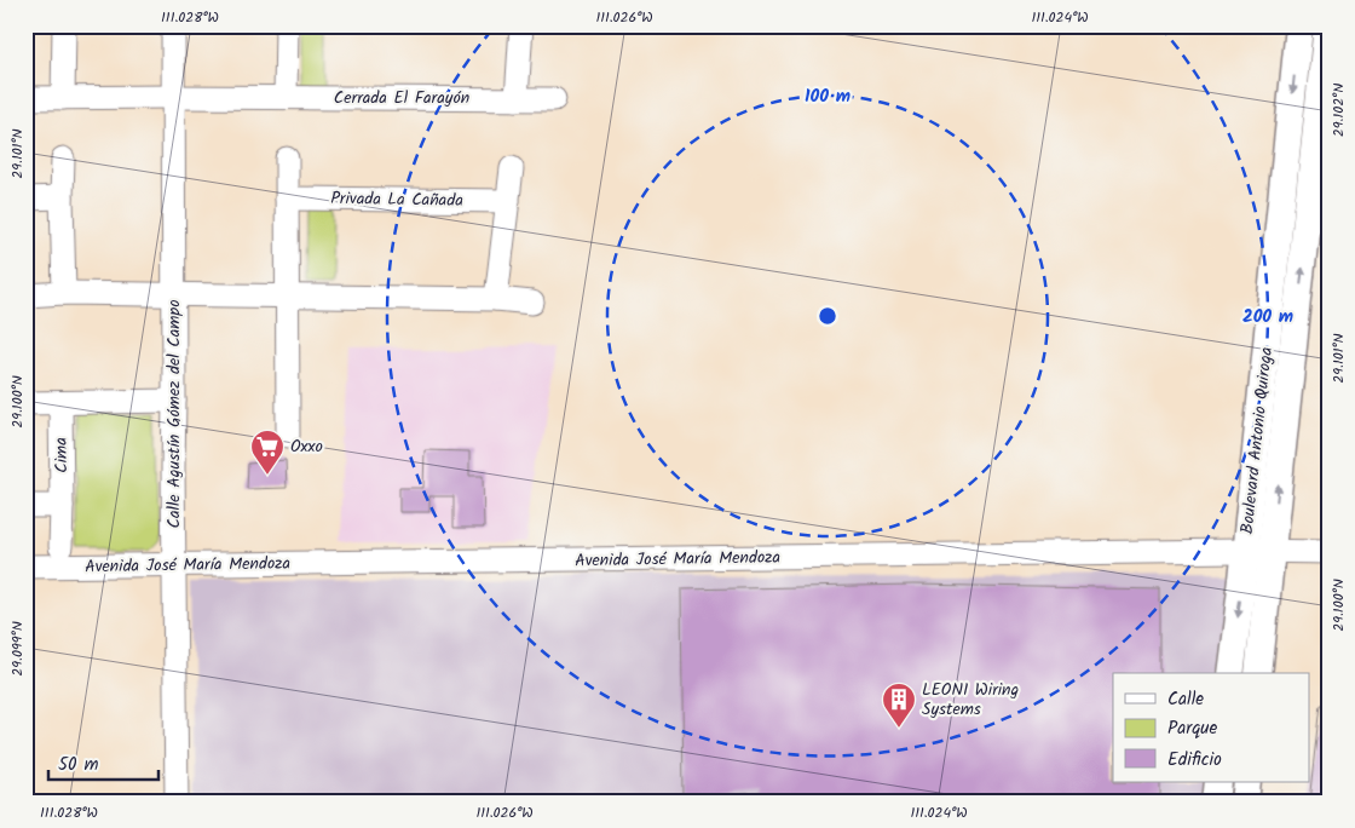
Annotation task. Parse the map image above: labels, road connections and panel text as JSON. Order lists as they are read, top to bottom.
{
  "streets": {
    "main road": ["Boulevard Antonio Quiroga"],
    "street": [
      "Cerrada El Farayón",
      "Privada La Cañada",
      "Calle Agustín Gómez del Campo",
      "Cima",
      "Avenida José María Mendoza"
    ]
  },
  "crossings": [
    ["Cerrada El Farayón", "Calle Agustín Gómez del Campo"],
    ["Calle Agustín Gómez del Campo", "Avenida José María Mendoza"],
    ["Boulevard Antonio Quiroga", "Avenida José María Mendoza"]
  ],
  "places": {
    "supermarket": ["Oxxo"],
    "building": ["LEONI Wiring Systems"]
  },
  "legend": ["Calle", "Parque", "Edificio"],
  "scale_bar": "50 m",
  "coordinates": [
    "111.028°W",
    "111.026°W",
    "111.024°W",
    "29.102°N",
    "29.101°N",
    "29.100°N",
    "29.099°N"
  ],
  "rings": ["100 m", "200 m"]
}
